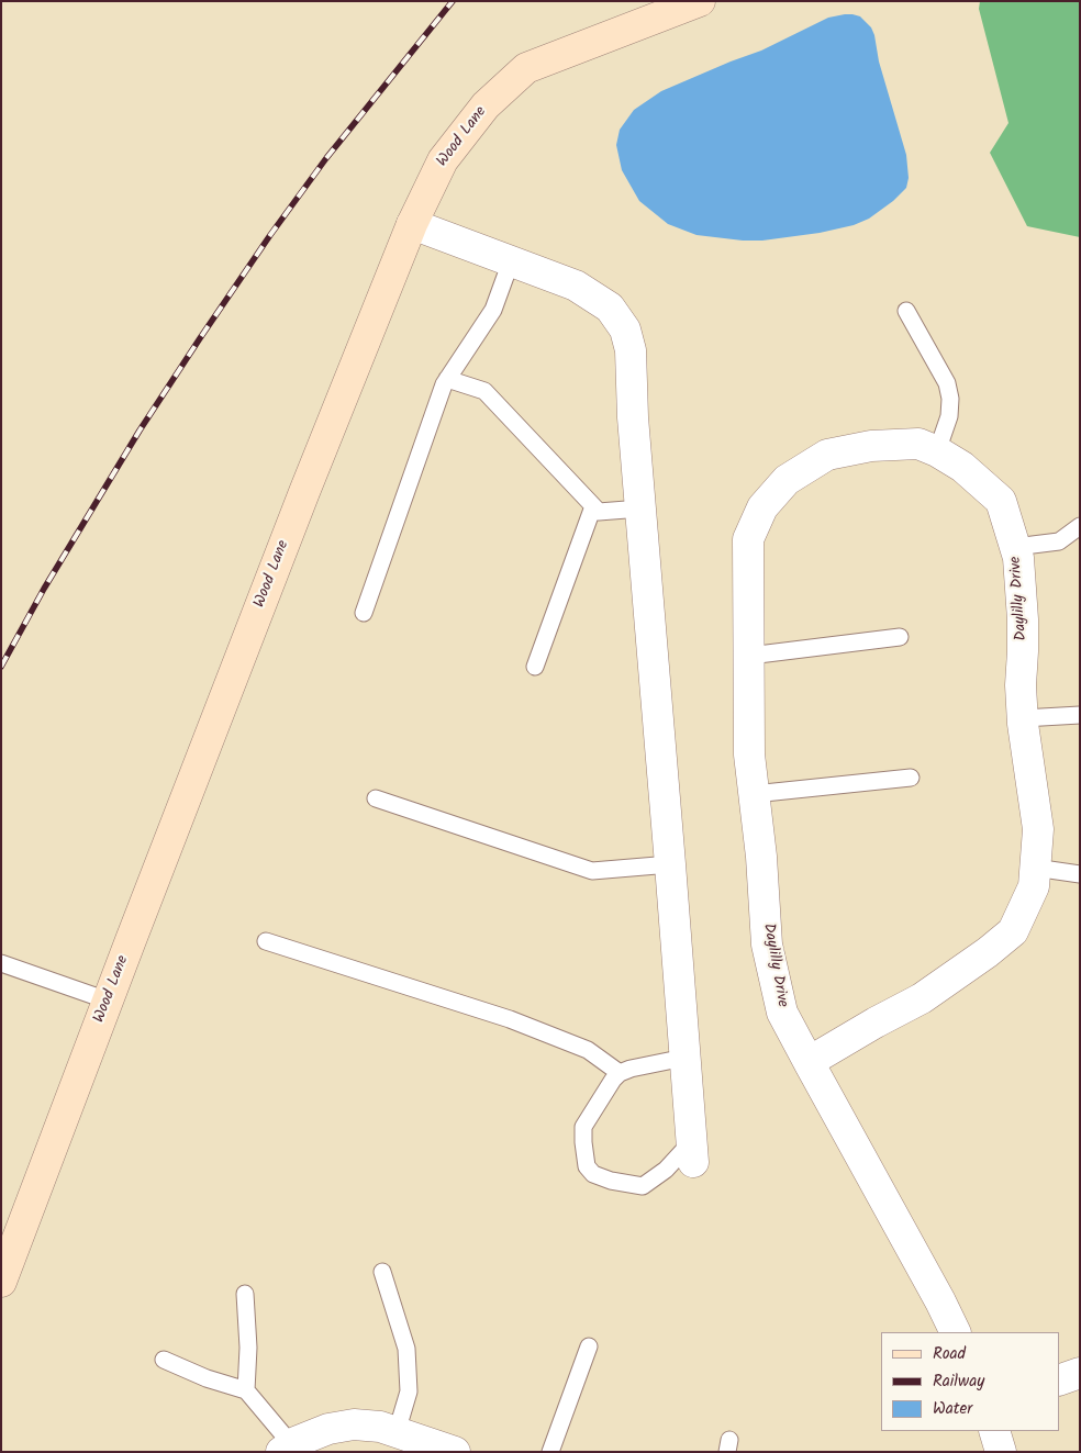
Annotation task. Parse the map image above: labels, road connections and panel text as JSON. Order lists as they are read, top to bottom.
{
  "streets": {
    "street": ["Wood Lane", "Daylilly Drive"]
  },
  "legend": ["Road", "Railway", "Water"]
}
